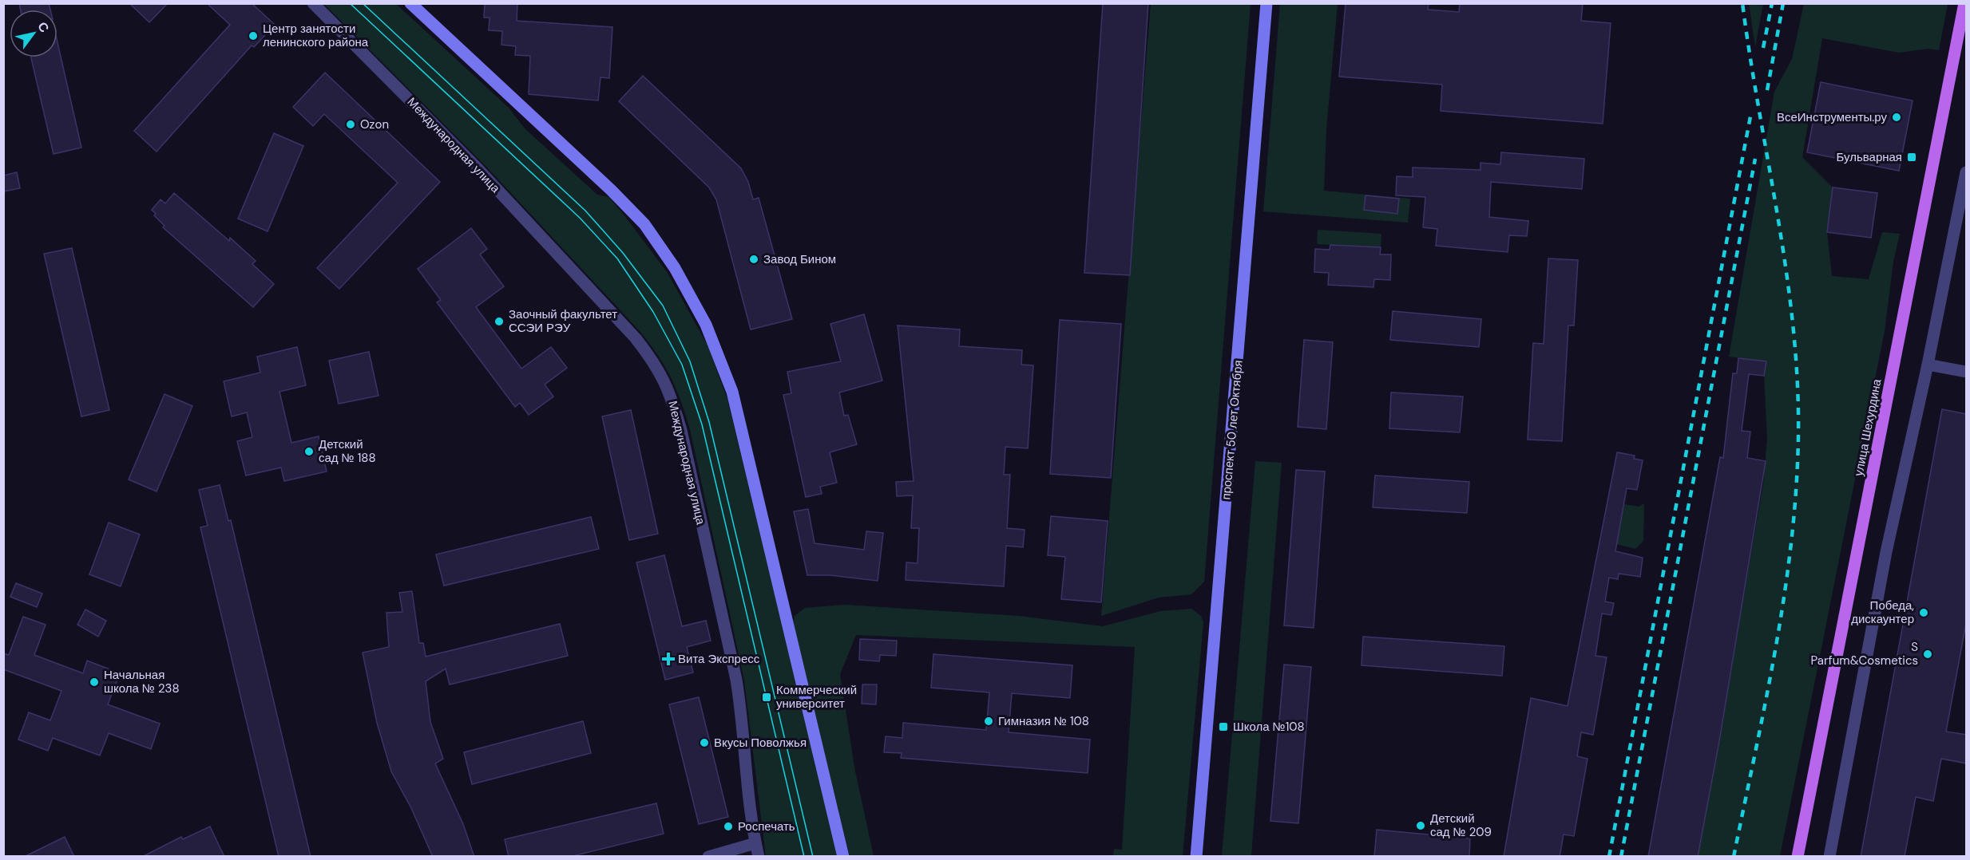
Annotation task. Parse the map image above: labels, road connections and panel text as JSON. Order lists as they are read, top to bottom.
{
  "streets": {
    "main road": ["улица Шехурдина"],
    "street": ["Международная улица", "проспект 50 лет Октября"]
  },
  "places": {
    "other": [
      "Центр занятости ленинского района",
      "ВсеИнструменты.ру",
      "Ozon",
      "Завод Бином",
      "Заочный факультет ССЭИ РЭУ",
      "Детский сад № 188",
      "Победа, дискаунтер",
      "S Parfum&Cosmetics",
      "Начальная школа № 238",
      "Гимназия № 108",
      "Вкусы Поволжья",
      "Детский сад № 209",
      "Роспечать"
    ],
    "transit": ["Бульварная", "Коммерческий университет", "Школа №108"],
    "health": ["Вита Экспресс"]
  },
  "north": "top right"
}
